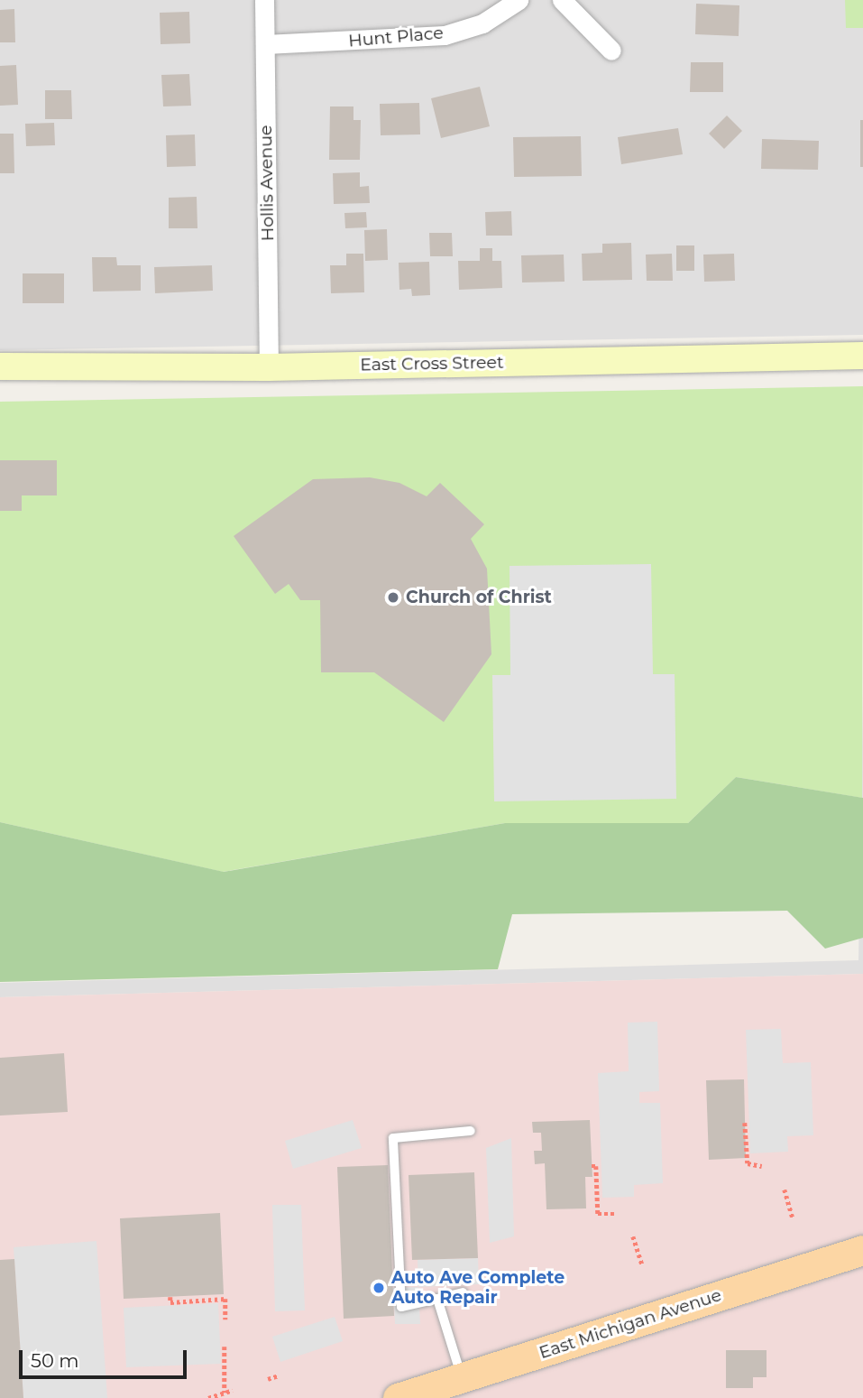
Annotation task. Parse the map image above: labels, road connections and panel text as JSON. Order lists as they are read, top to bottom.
{
  "streets": {
    "main road": ["East Michigan Avenue"],
    "street": ["Hunt Place", "Hollis Avenue", "East Cross Street"]
  },
  "crossings": [
    ["Hunt Place", "Hollis Avenue"],
    ["Hollis Avenue", "East Cross Street"]
  ],
  "places": ["Church of Christ", "Auto Ave Complete Auto Repair"],
  "scale_bar": "50 m"
}
